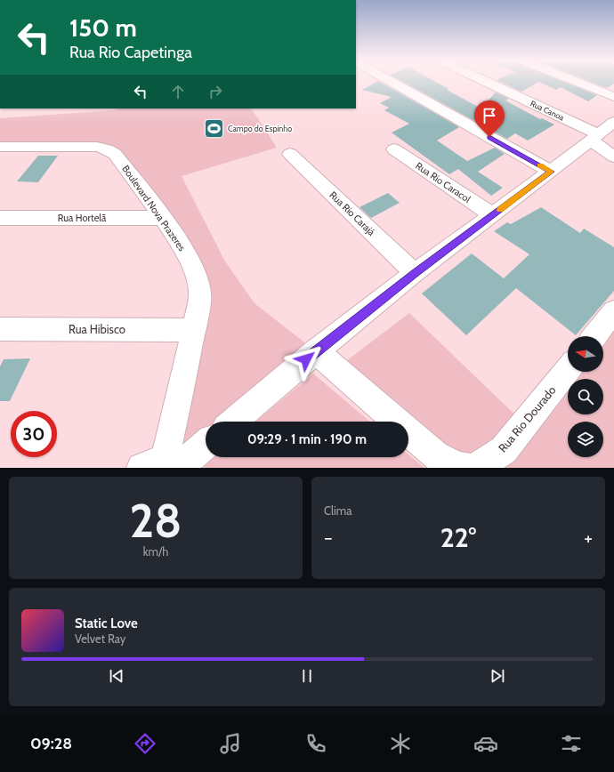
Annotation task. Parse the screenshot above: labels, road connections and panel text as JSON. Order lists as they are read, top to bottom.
{
  "streets": {
    "street": [
      "Rua Canoa",
      "Rua Rio Caracol",
      "Boulevard Nova Prazeres",
      "Rua Rio Carajá",
      "Rua Hortelã",
      "Rua Hibisco",
      "Rua Rio Dourado"
    ]
  },
  "crossings": [
    ["Boulevard Nova Prazeres", "Rua Hortelã"],
    ["Boulevard Nova Prazeres", "Rua Hibisco"]
  ],
  "places": {
    "sports": ["Campo do Espinho"]
  },
  "north": "left",
  "page": {
    "turn": ["150 m", "Rua Rio Capetinga"],
    "limit": "30",
    "trip": "09:29 · 1 min · 190 m",
    "tile": [
      ["28", "km/h"],
      "Clima"
    ],
    "heat": ["−", "22°", "+"],
    "song": ["Static Love", "Velvet Ray"],
    "tabs": "09:28"
  }
}
